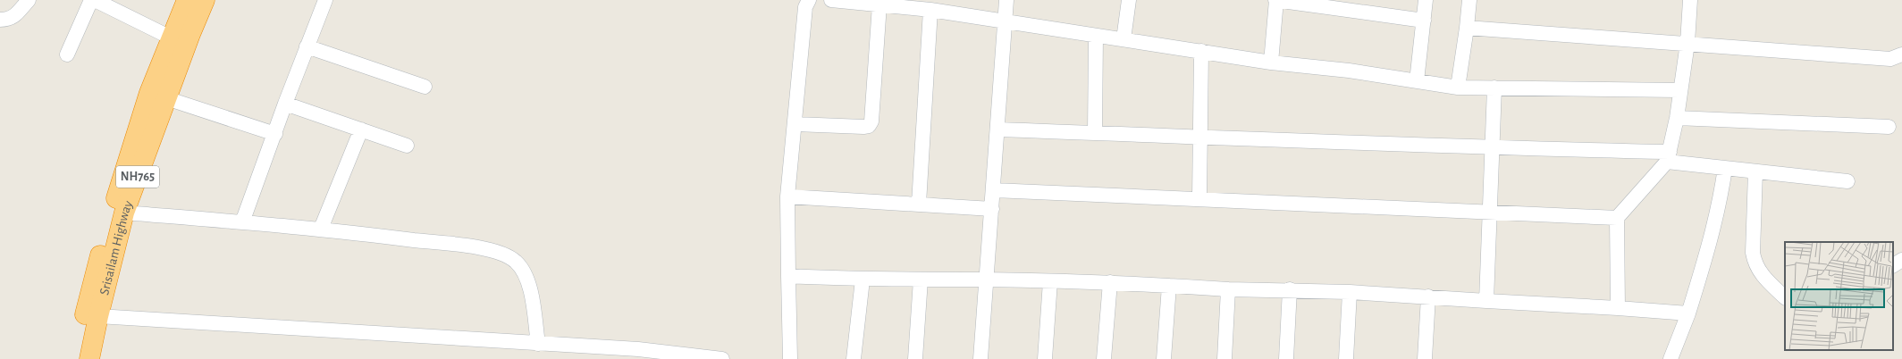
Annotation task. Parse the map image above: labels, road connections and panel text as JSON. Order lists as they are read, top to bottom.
{
  "streets": {
    "highway": ["NH765", "Srisailam Highway"]
  }
}
